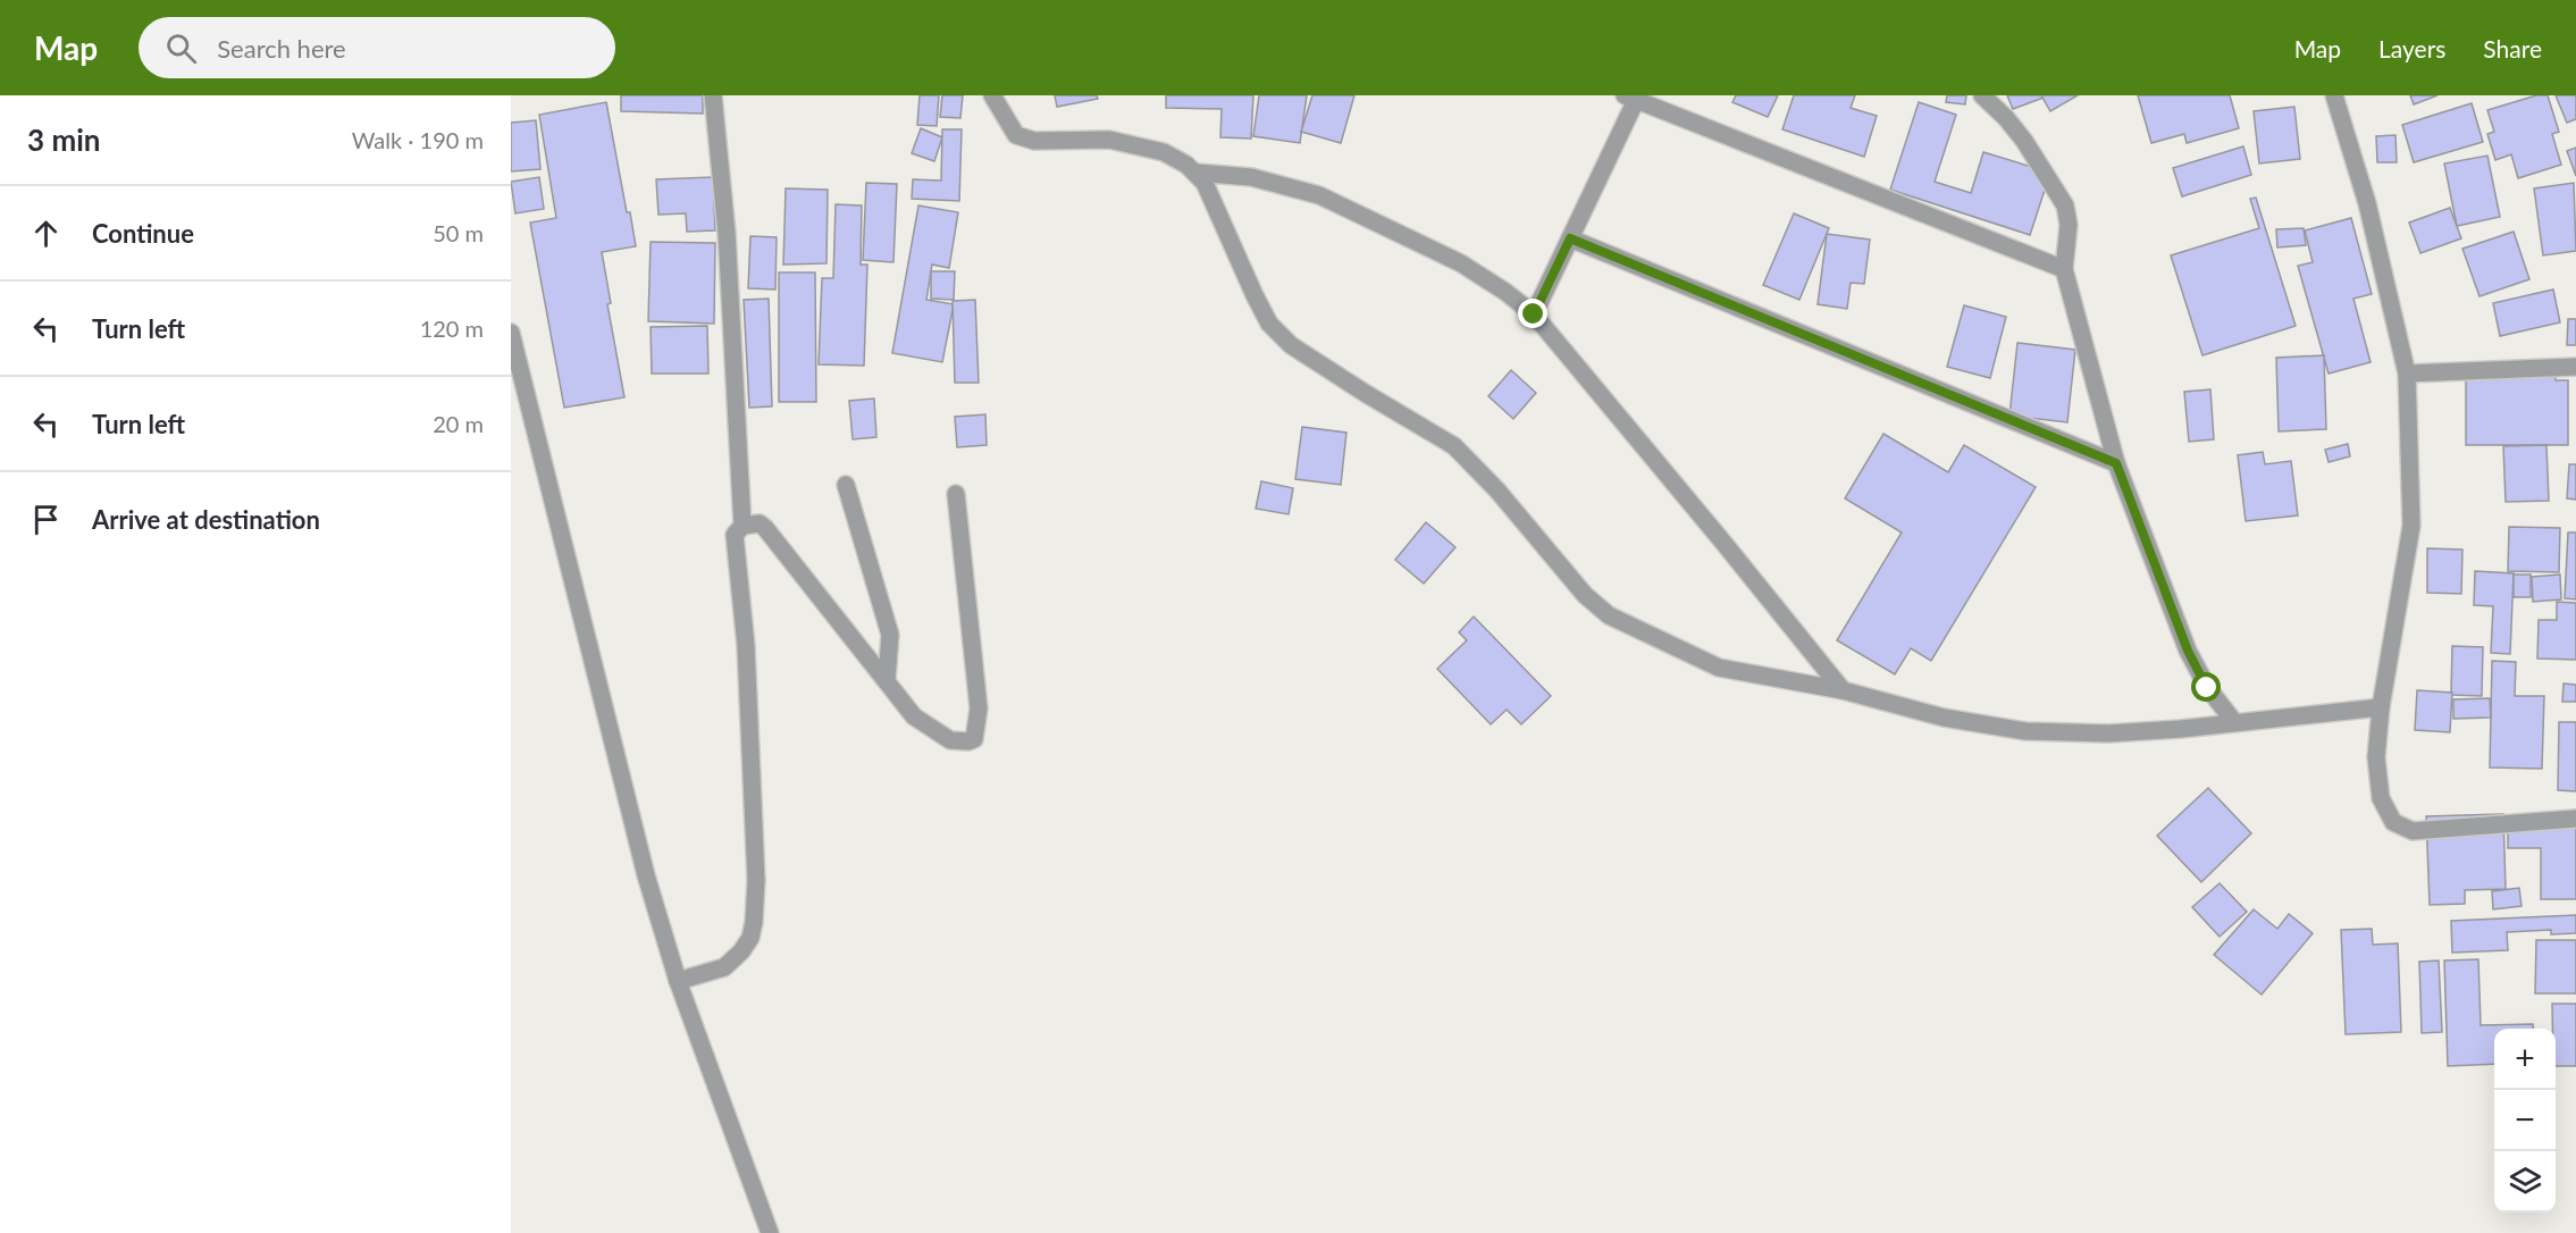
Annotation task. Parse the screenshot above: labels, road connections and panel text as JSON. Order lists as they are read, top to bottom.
{
  "page": {
    "header": "Map",
    "search": "Search here",
    "nav": ["Map", "Layers", "Share"],
    "heading": ["3 min", "Walk · 190 m"],
    "list": [
      ["Continue", "50 m"],
      ["Turn left", "120 m"],
      ["Turn left", "20 m"],
      "Arrive at destination"
    ],
    "map_buttons": ["+", "−"]
  }
}
